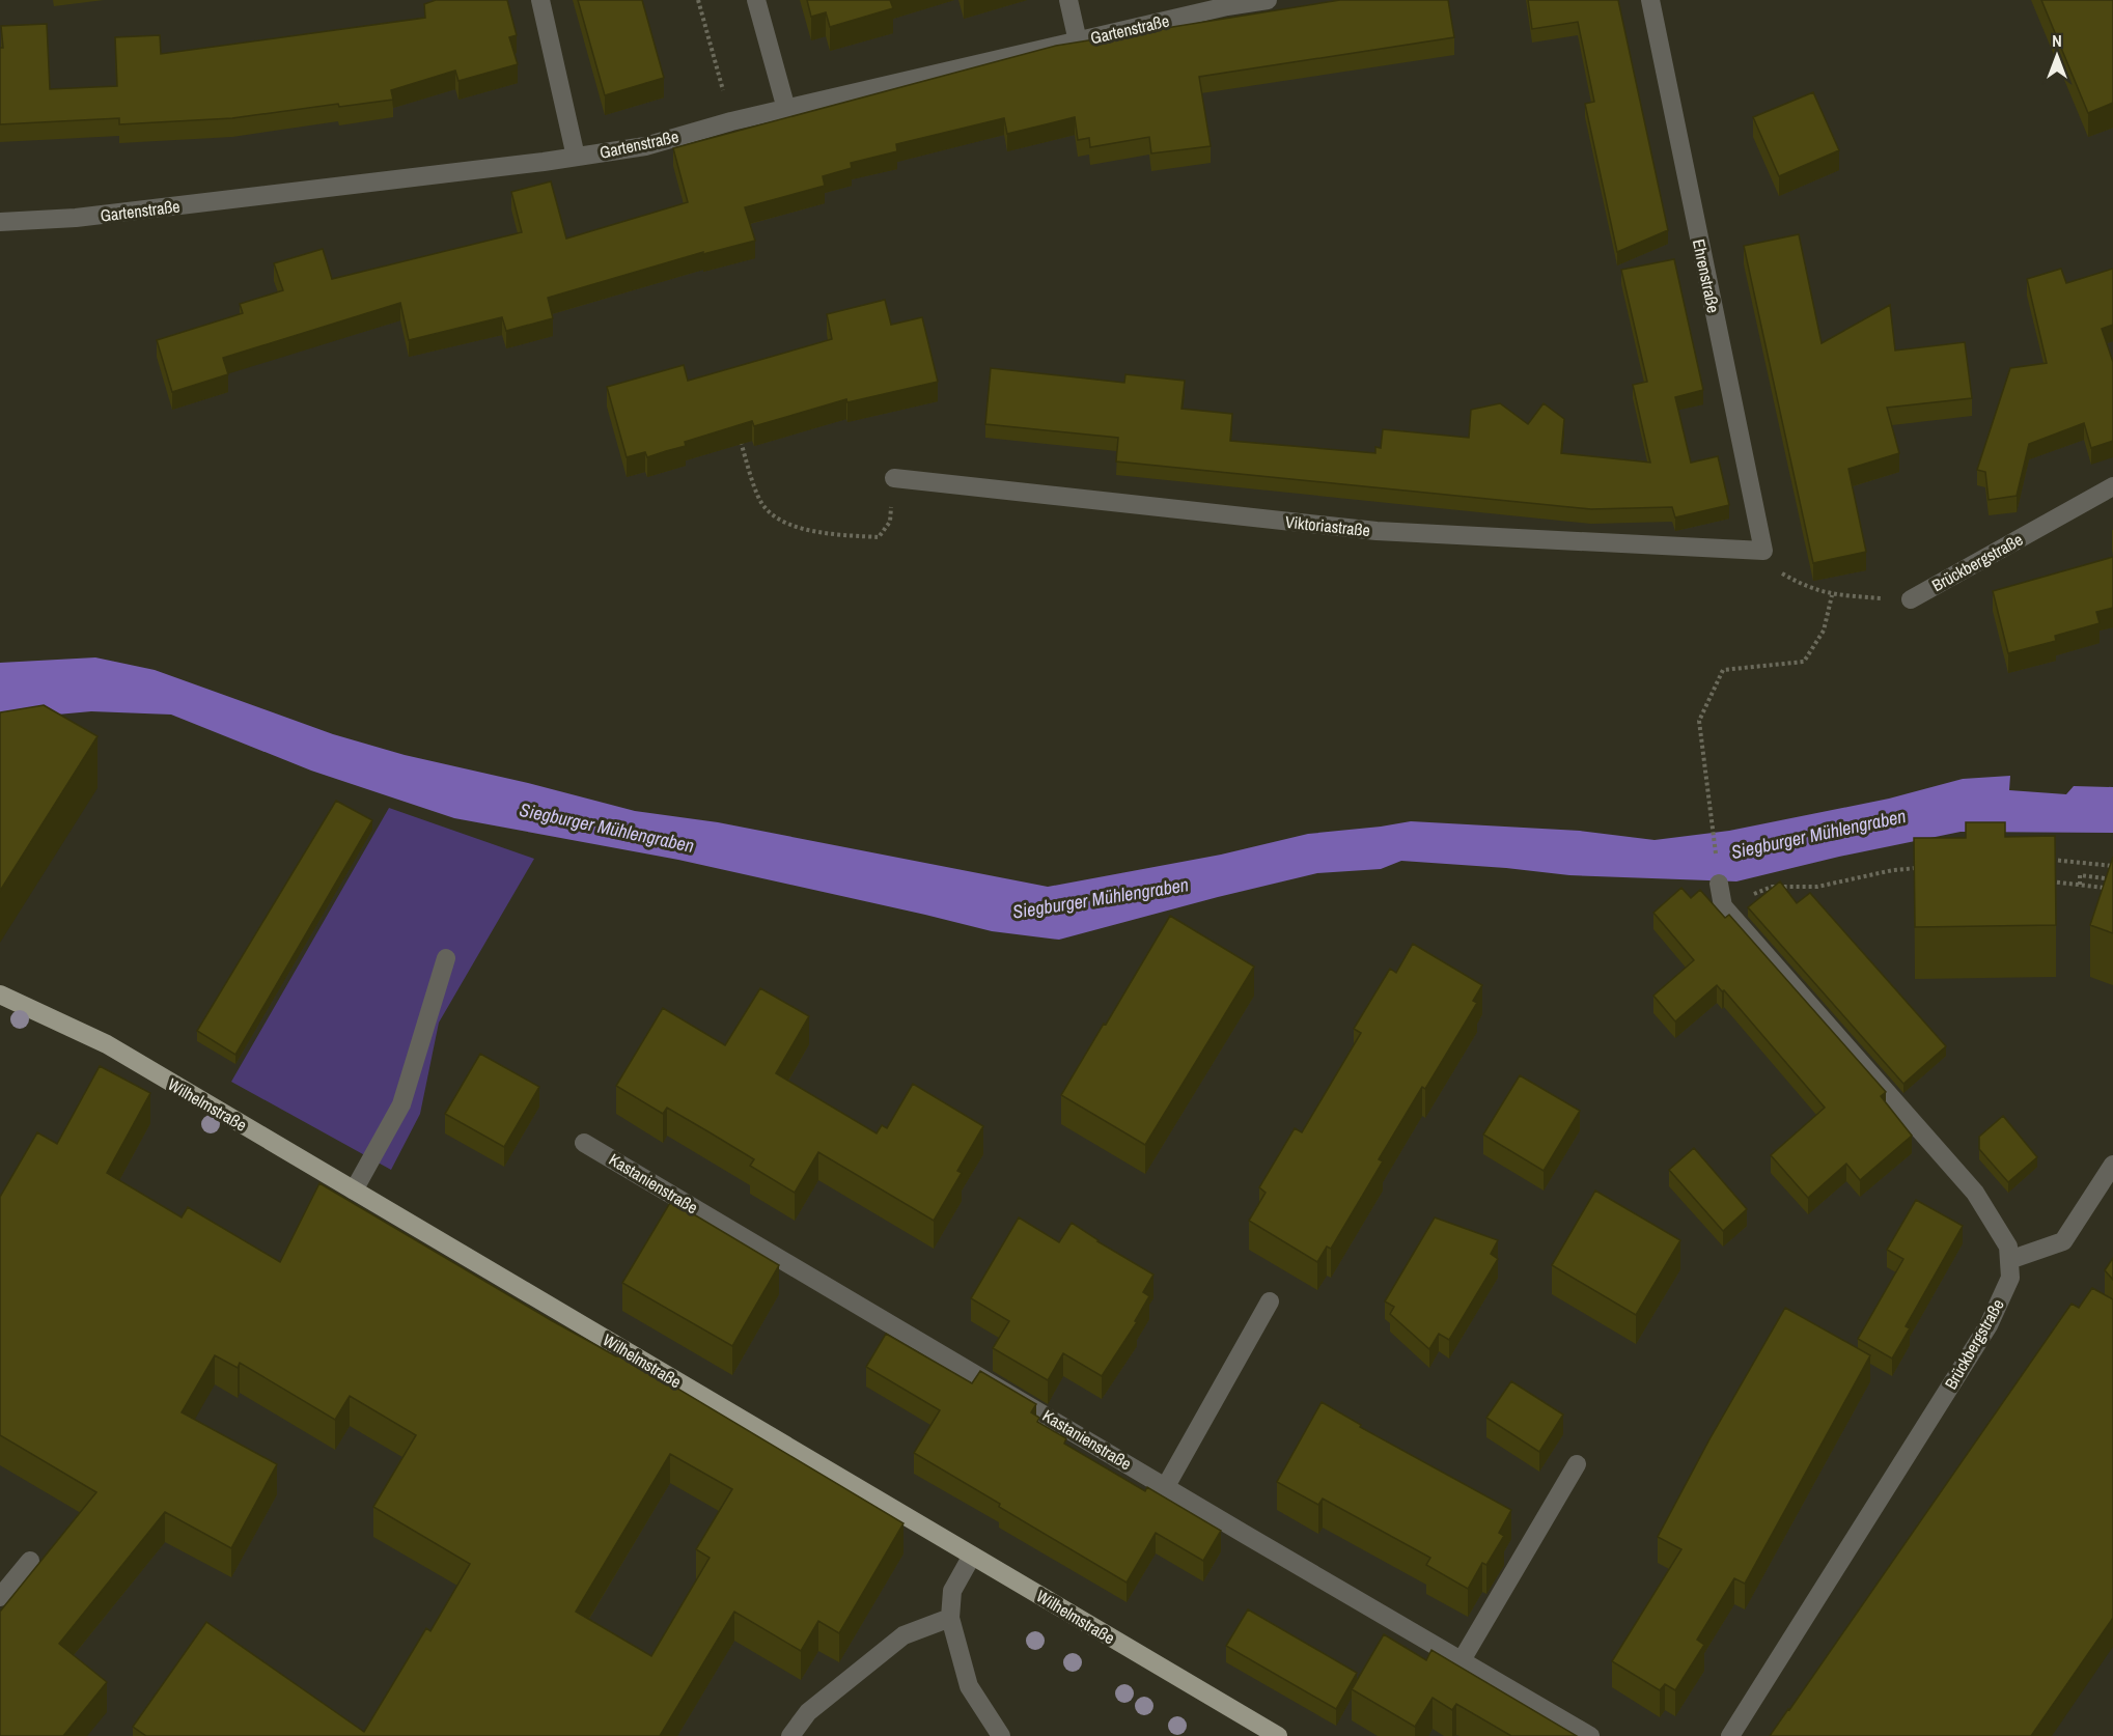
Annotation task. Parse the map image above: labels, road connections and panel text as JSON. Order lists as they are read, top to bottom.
{
  "streets": {
    "main road": ["Wilhelmstraße"],
    "street": [
      "Gartenstraße",
      "Ehrenstraße",
      "Viktoriastraße",
      "Brückbergstraße",
      "Kastanienstraße"
    ]
  },
  "crossings": [
    ["Ehrenstraße", "Viktoriastraße"]
  ],
  "water": ["Siegburger Mühlengraben"],
  "north": "top"
}
